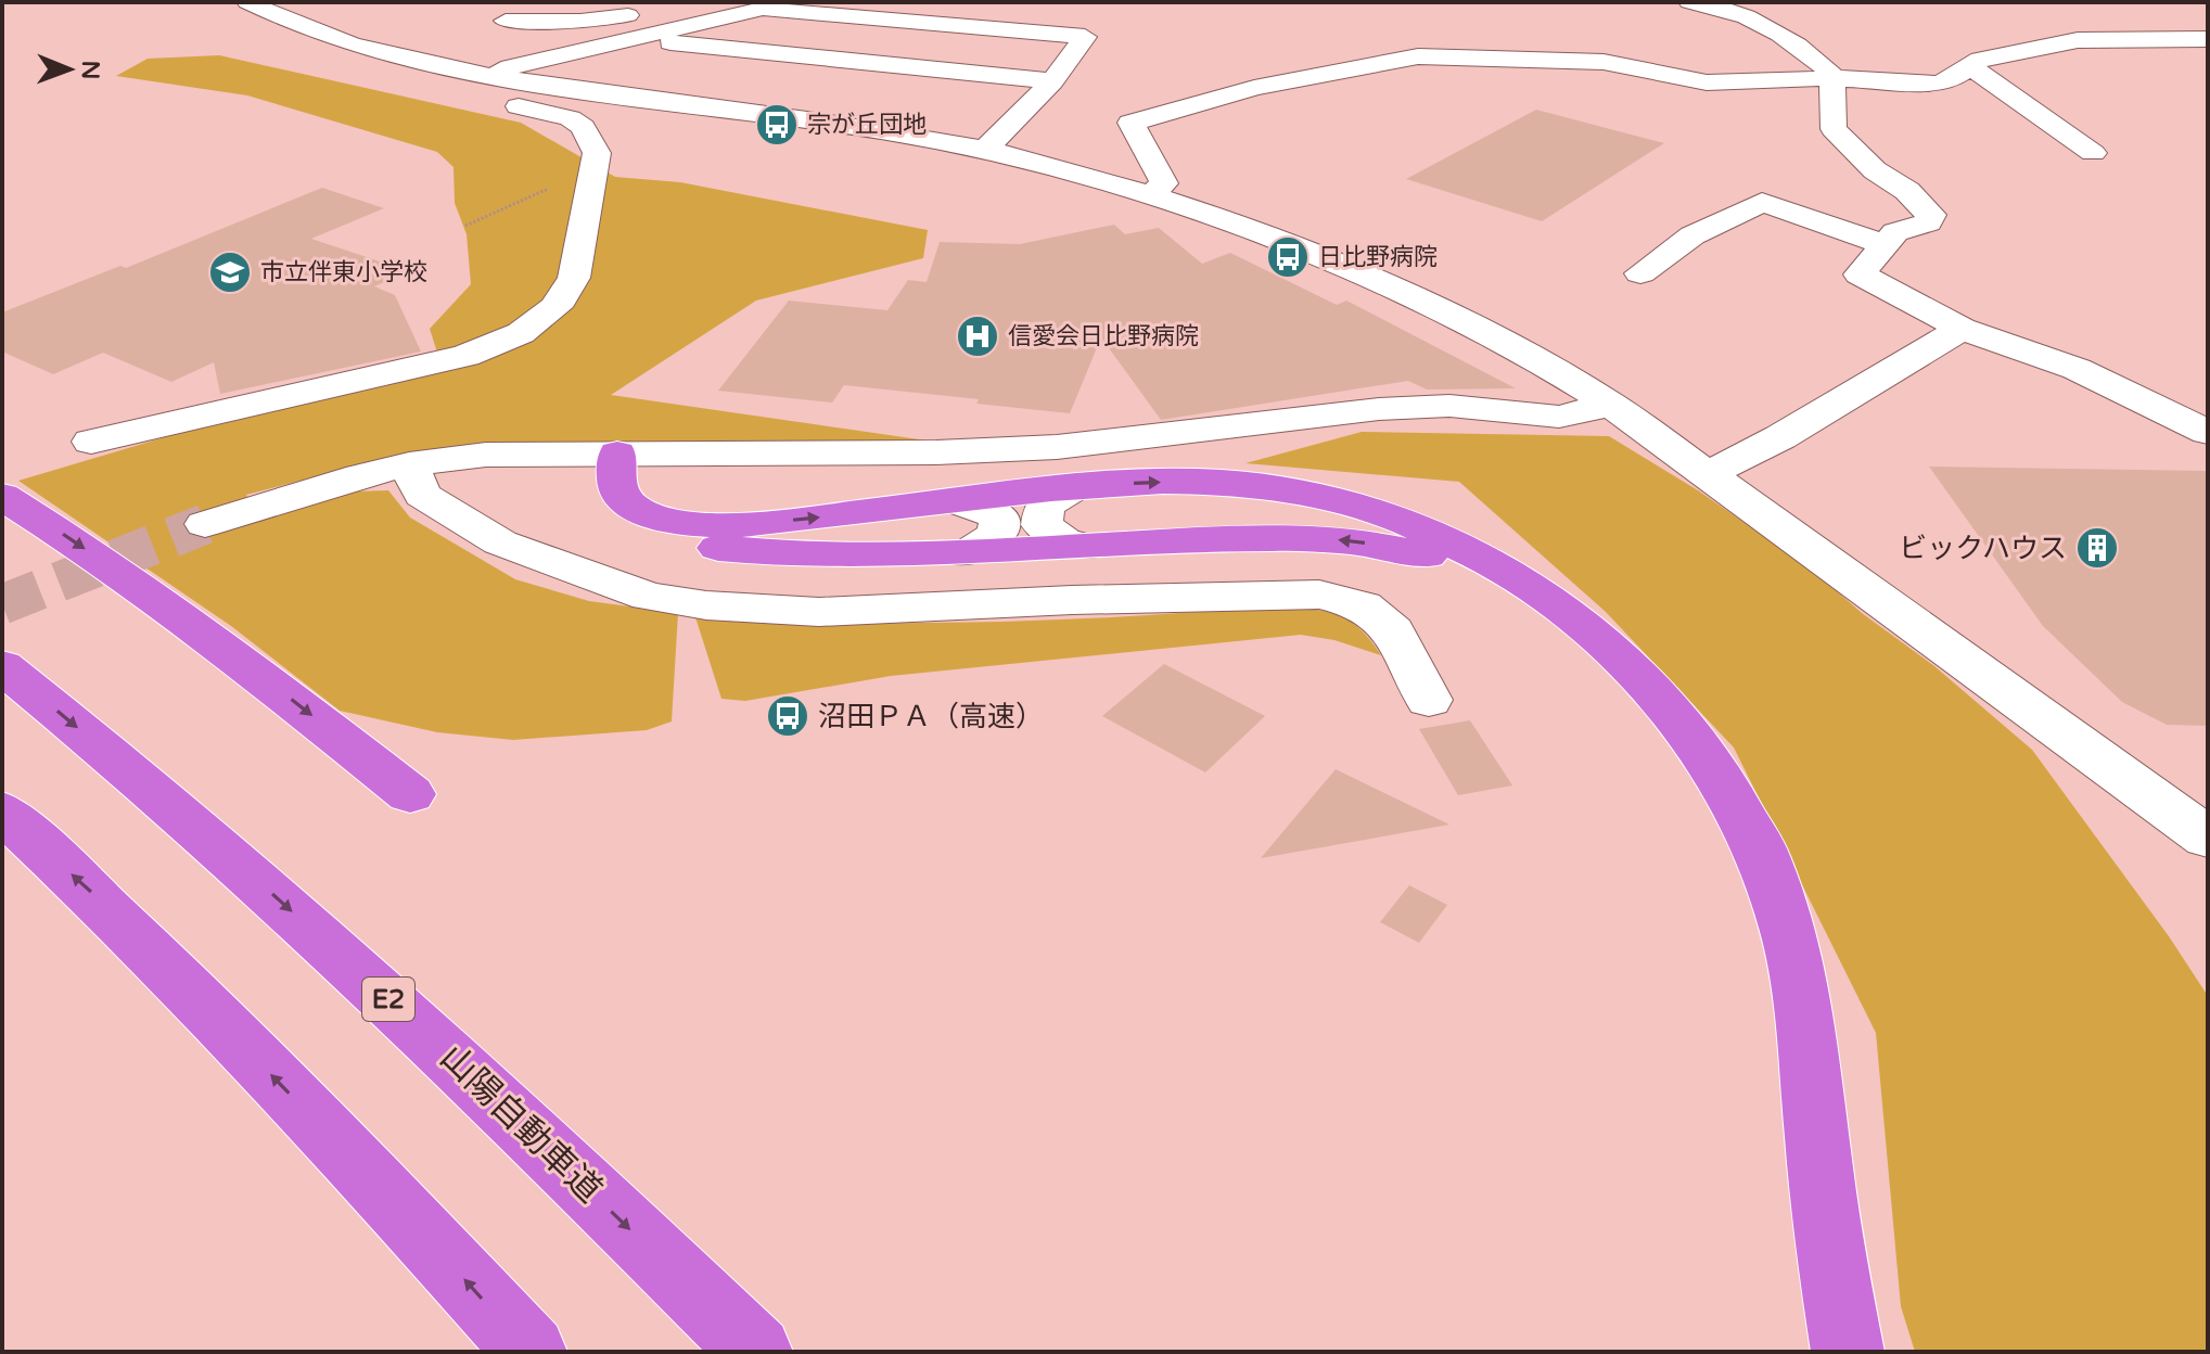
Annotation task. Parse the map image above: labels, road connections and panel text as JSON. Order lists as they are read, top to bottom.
{
  "streets": {
    "highway": ["E2", "山陽自動車道"]
  },
  "places": {
    "bus stop": ["宗が丘団地", "日比野病院", "沼田ＰＡ（高速）"],
    "school or university": ["市立伴東小学校"],
    "hospital": ["信愛会日比野病院"],
    "building": ["ビックハウス"]
  },
  "north": "right"
}
